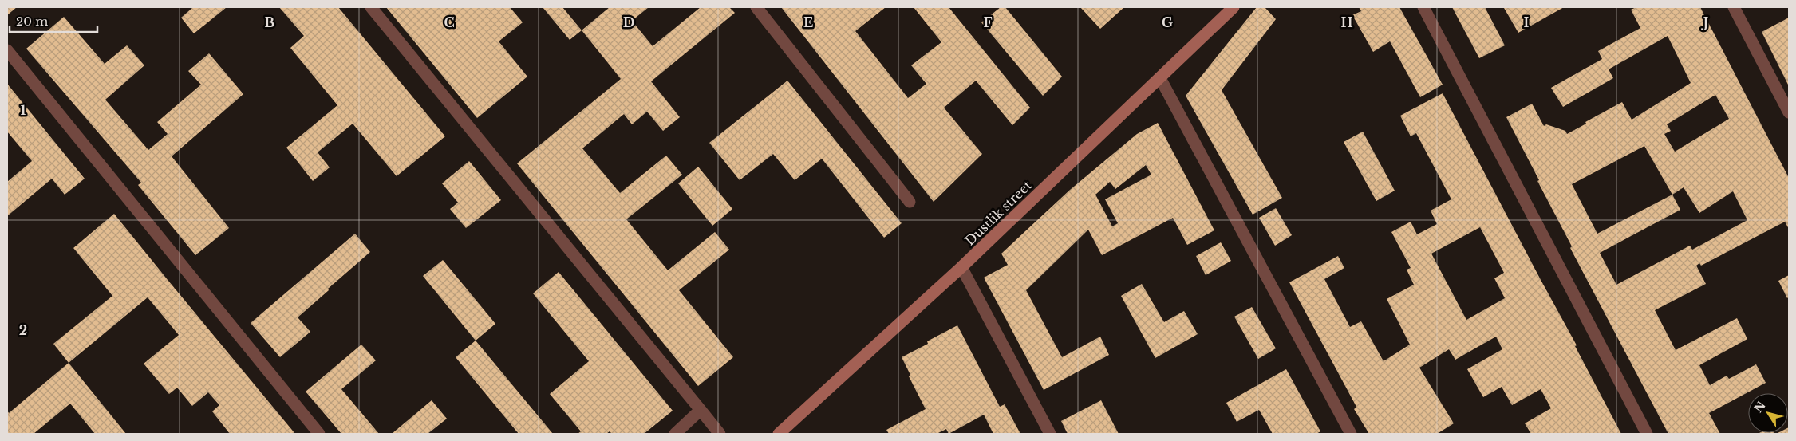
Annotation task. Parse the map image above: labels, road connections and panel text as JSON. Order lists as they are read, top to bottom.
{
  "streets": {
    "street": ["Dustlik street"]
  },
  "scale_bar": "20 m",
  "north": "top left",
  "grid": {
    "columns": [
      "B",
      "C",
      "D",
      "E",
      "F",
      "G",
      "H",
      "I",
      "J"
    ],
    "rows": ["1", "2"]
  }
}
